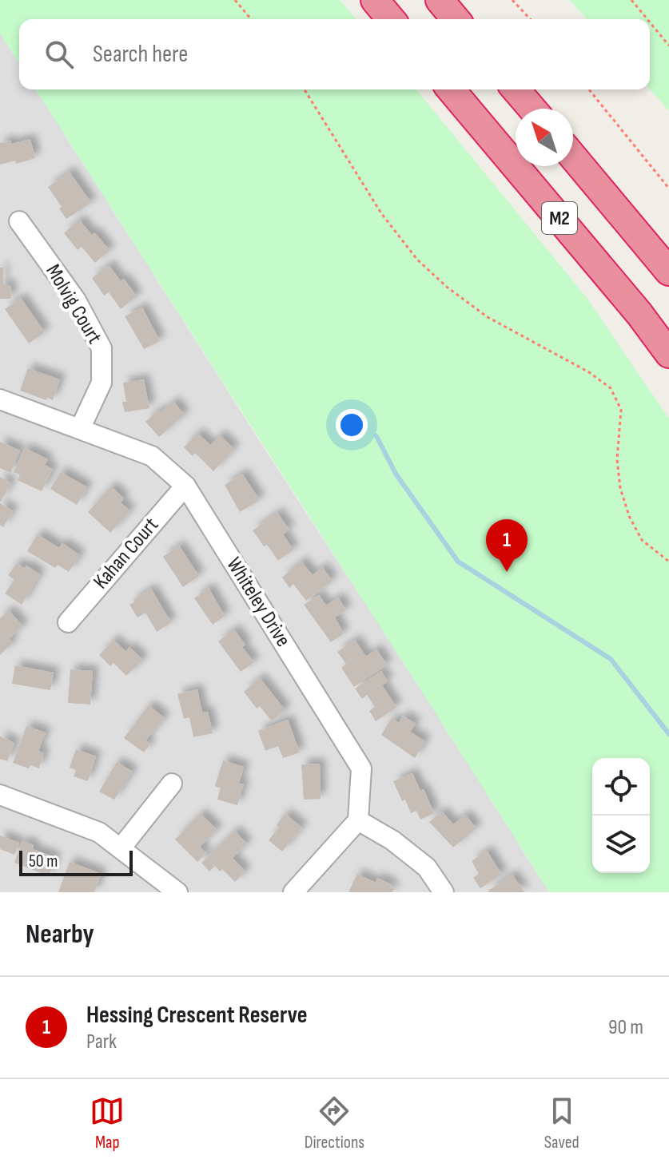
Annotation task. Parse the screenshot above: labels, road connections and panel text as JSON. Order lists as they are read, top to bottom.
{
  "streets": {
    "highway": ["M2"],
    "street": ["Molvig Court", "Kahan Court", "Whiteley Drive"]
  },
  "crossings": [
    ["Molvig Court", "Whiteley Drive"],
    ["Kahan Court", "Whiteley Drive"]
  ],
  "scale_bar": "50 m",
  "north": "top left",
  "page": {
    "search": "Search here",
    "pins": "1",
    "scale": "50 m",
    "heading": "Nearby",
    "list": [
      {
        "mark": "1",
        "name": "Hessing Crescent Reserve",
        "note": "Park",
        "value": "90 m"
      }
    ],
    "nav": ["Map", "Directions", "Saved"]
  }
}
